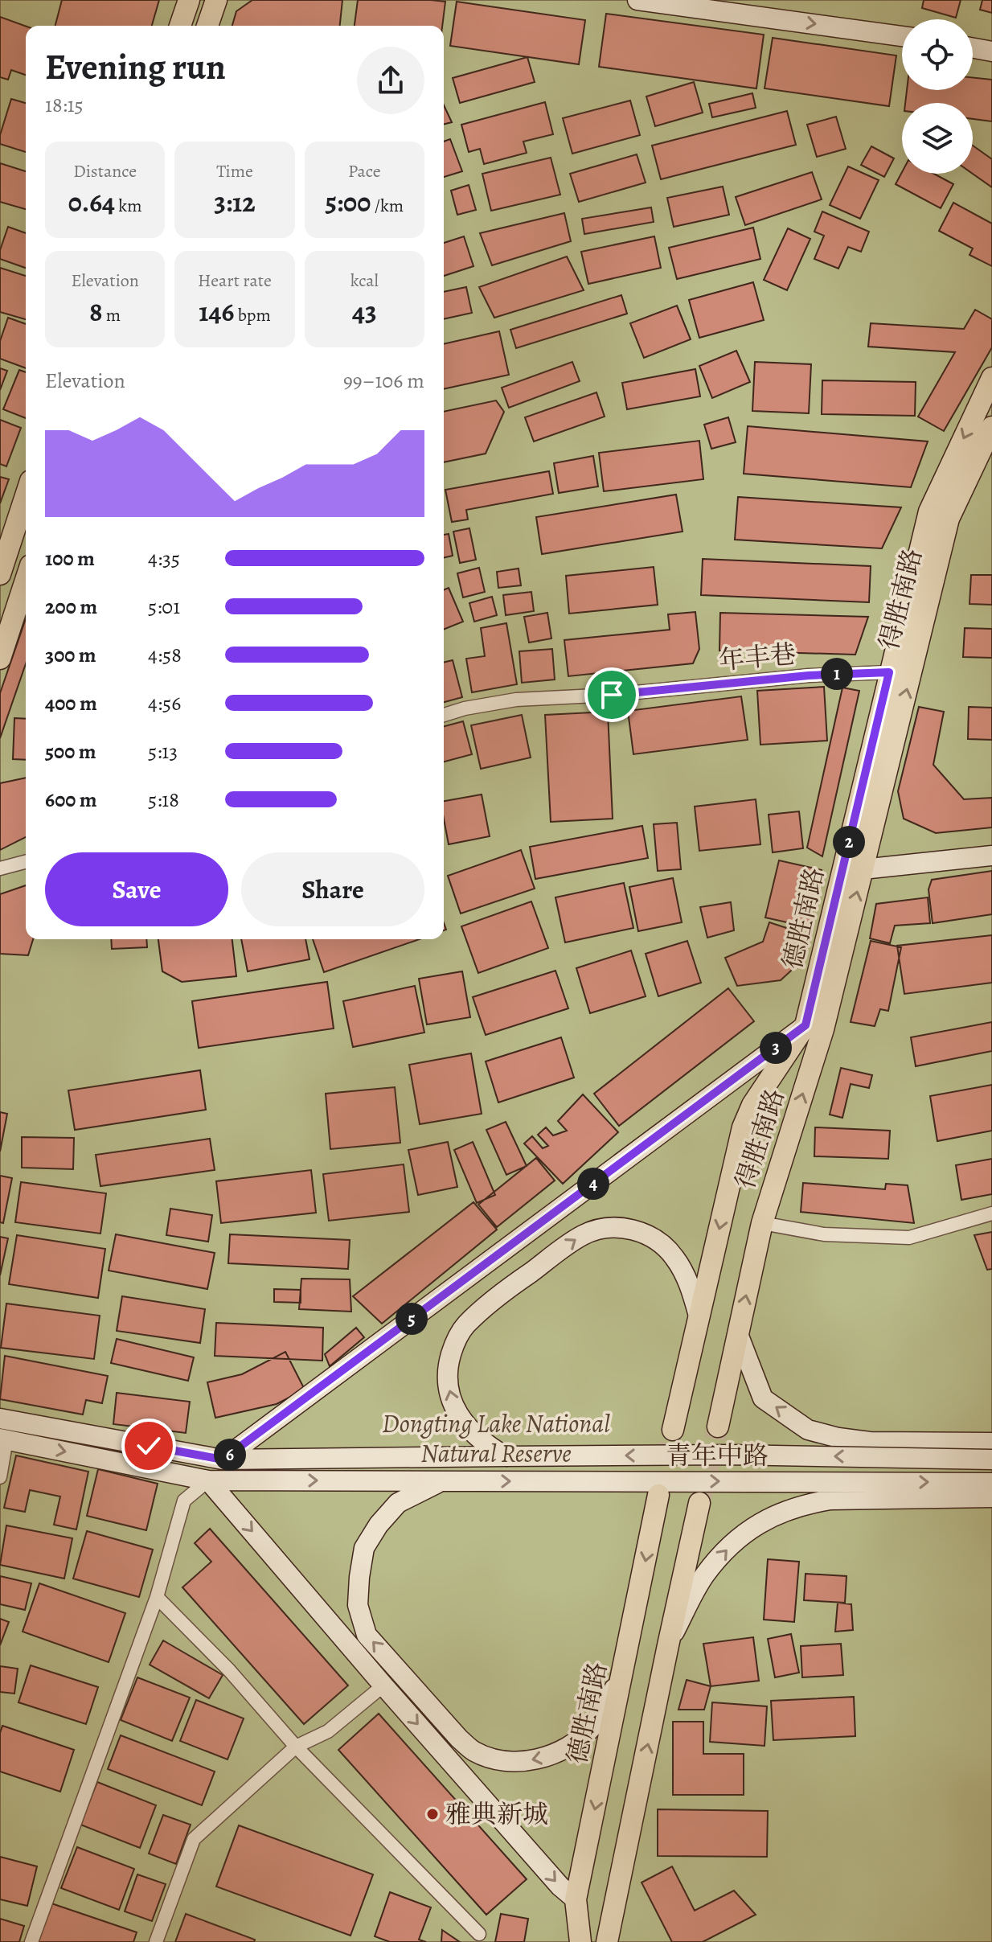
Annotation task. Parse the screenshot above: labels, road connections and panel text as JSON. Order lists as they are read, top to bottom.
{
  "streets": {
    "main road": ["得胜南路", "德胜南路", "青年中路"],
    "street": ["年丰巷"]
  },
  "crossings": [
    ["年丰巷", "德胜南路"]
  ],
  "one_way": ["得胜南路"],
  "parks": ["Dongting Lake National Natural Reserve"],
  "places": ["雅典新城"],
  "page": {
    "heading": ["Evening run", "18:15"],
    "stats": [
      ["Distance", "0.64 km"],
      ["Time", "3:12"],
      ["Pace", "5:00 /km"],
      ["Elevation", "8 m"],
      ["Heart rate", "146 bpm"],
      ["kcal", "43"]
    ],
    "chart": ["Elevation", "99–106 m"],
    "list": [
      {
        "name": "100 m",
        "note": "4:35"
      },
      {
        "name": "200 m",
        "note": "5:01"
      },
      {
        "name": "300 m",
        "note": "4:58"
      },
      {
        "name": "400 m",
        "note": "4:56"
      },
      {
        "name": "500 m",
        "note": "5:13"
      },
      {
        "name": "600 m",
        "note": "5:18"
      }
    ],
    "pins": [
      "1",
      "2",
      "3",
      "4",
      "5",
      "6"
    ],
    "buttons": ["Save", "Share"]
  }
}
